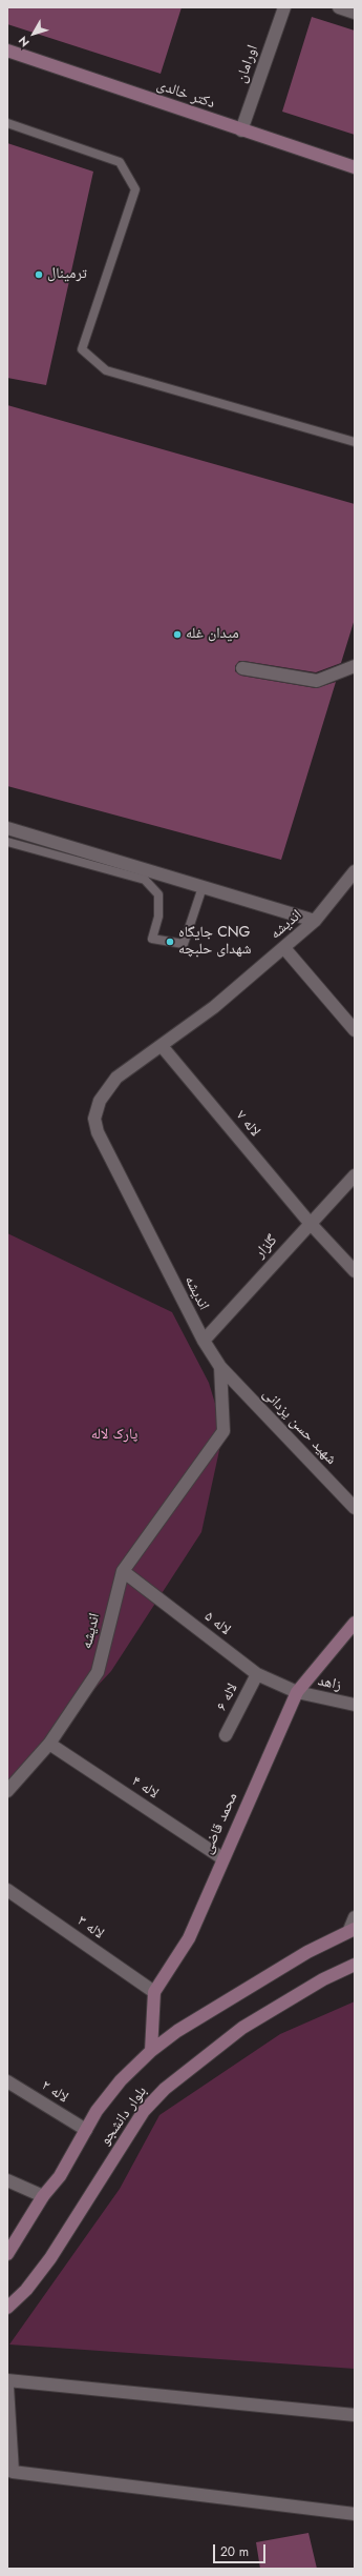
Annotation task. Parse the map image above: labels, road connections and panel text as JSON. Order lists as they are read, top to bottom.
{
  "streets": {
    "main road": ["دکتر خالدی", "محمد قاضی", "بلوار دانشجو"],
    "street": [
      "اورامان",
      "اندیشه",
      "لاله ۷",
      "گلزار",
      "شهید حسن یزدانی",
      "لاله ۵",
      "زاهد",
      "لاله ۶",
      "لاله ۴",
      "لاله ۳",
      "لاله ۲"
    ]
  },
  "crossings": [
    ["اورامان", "دکتر خالدی"],
    ["اندیشه", "لاله ۷"],
    ["اندیشه", "گلزار"],
    ["اندیشه", "شهید حسن یزدانی"],
    ["اندیشه", "لاله ۵"],
    ["اندیشه", "لاله ۴"],
    ["لاله ۷", "گلزار"],
    ["لاله ۵", "زاهد"],
    ["لاله ۵", "لاله ۶"],
    ["لاله ۵", "محمد قاضی"],
    ["زاهد", "محمد قاضی"],
    ["لاله ۴", "محمد قاضی"],
    ["محمد قاضی", "لاله ۳"],
    ["محمد قاضی", "بلوار دانشجو"],
    ["لاله ۲", "بلوار دانشجو"]
  ],
  "parks": ["پارک لاله"],
  "places": ["ترمینال", "میدان غله", "جایگاه CNG شهدای حلبچه"],
  "scale_bar": "20 m",
  "north": "bottom left"
}
